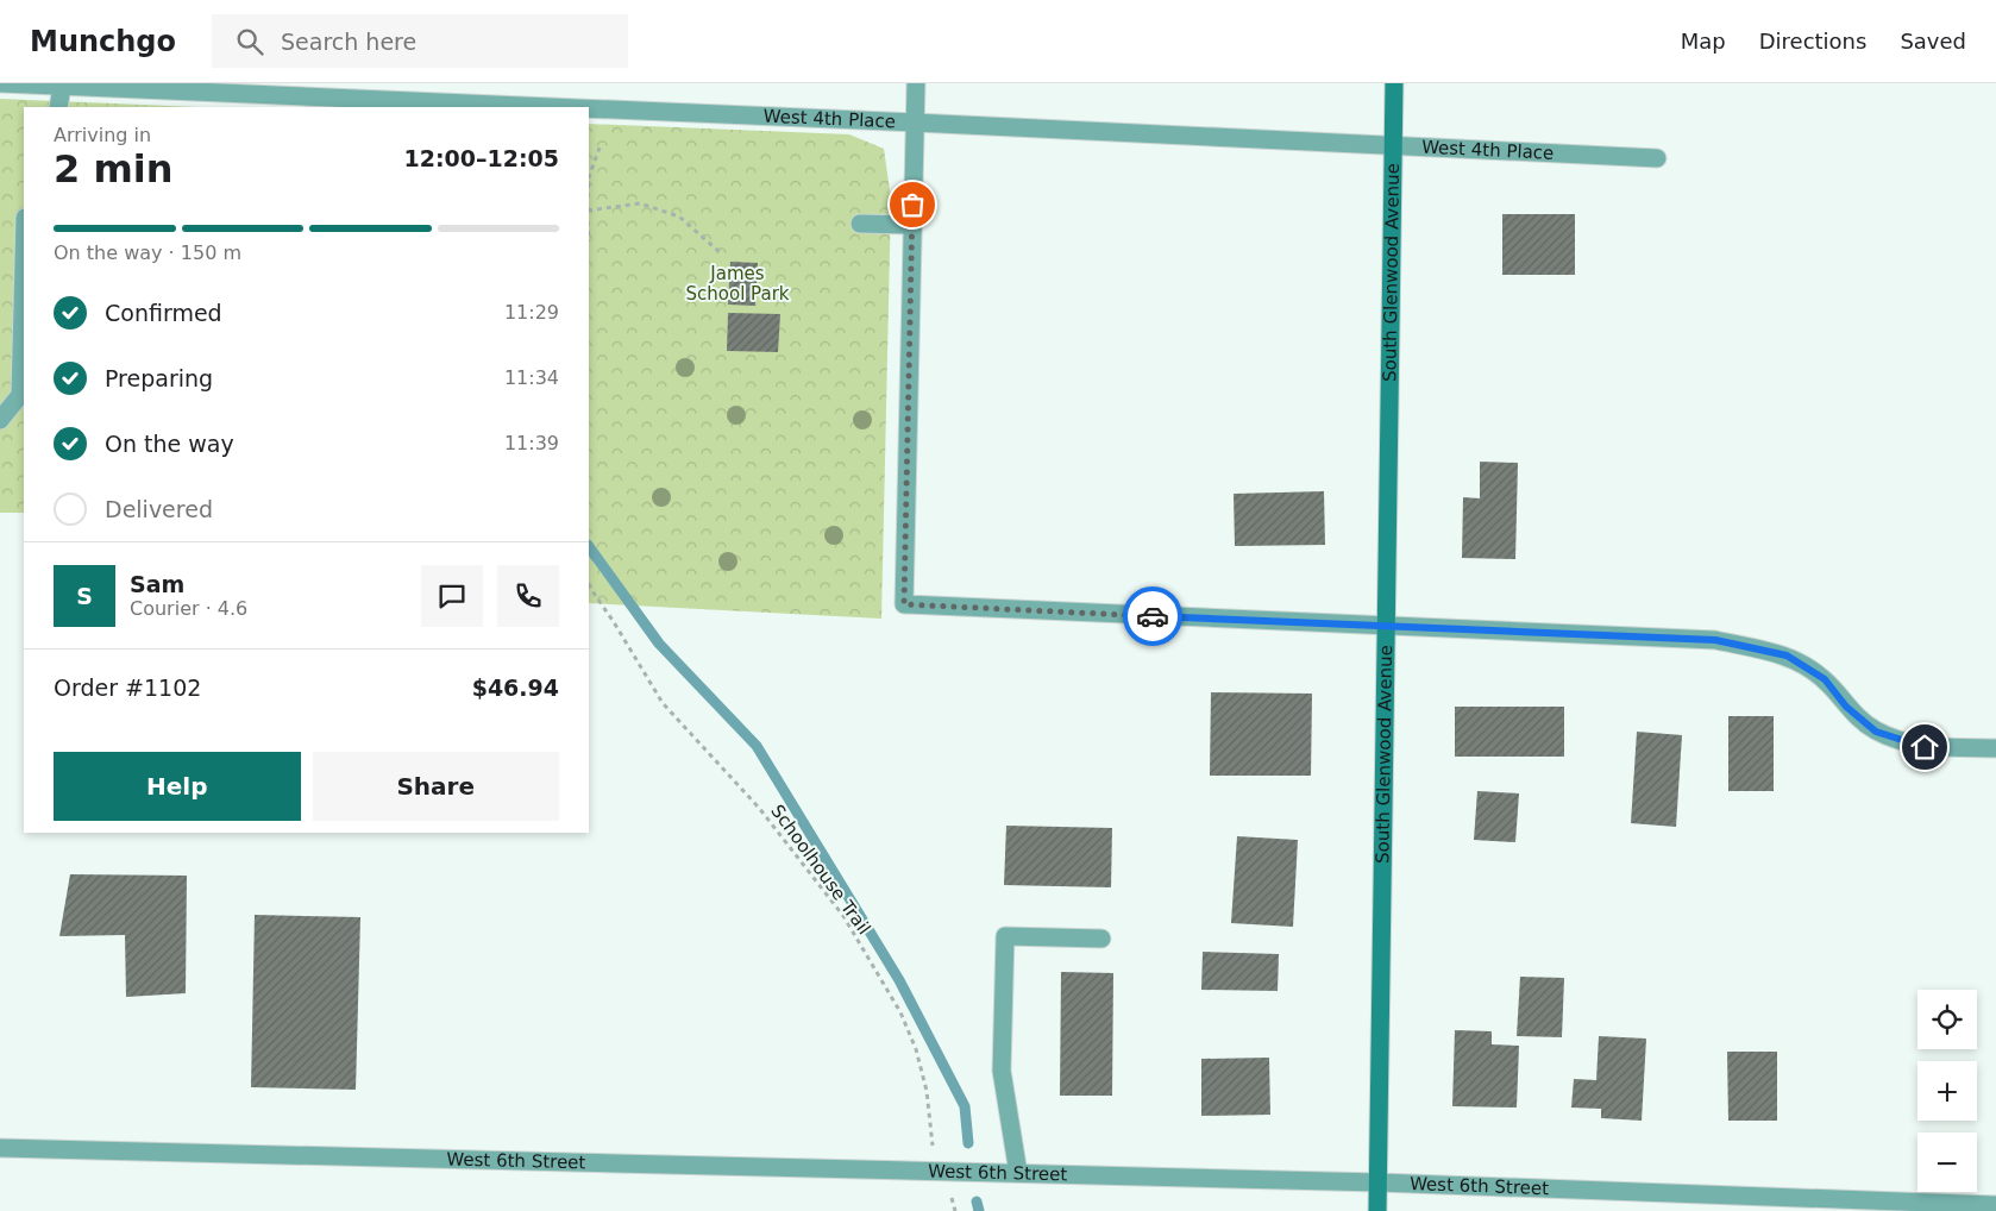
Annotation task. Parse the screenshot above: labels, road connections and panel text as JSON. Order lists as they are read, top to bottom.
{
  "streets": {
    "street": ["West 4th Place", "South Glenwood Avenue", "West 6th Street"],
    "path": ["Schoolhouse Trail"]
  },
  "crossings": [
    ["West 4th Place", "South Glenwood Avenue"],
    ["South Glenwood Avenue", "West 6th Street"],
    ["Schoolhouse Trail", "West 6th Street"]
  ],
  "parks": ["James School Park"],
  "page": {
    "header": "Munchgo",
    "search": "Search here",
    "nav": ["Map", "Directions", "Saved"],
    "heading": ["2 min", "Arriving in", "12:00–12:05"],
    "panel": [
      "Sam",
      "Courier · 4.6",
      "Order #1102",
      "$46.94"
    ],
    "bar": "On the way · 150 m",
    "list": [
      ["Confirmed", "11:29"],
      ["Preparing", "11:34"],
      ["On the way", "11:39"],
      "Delivered"
    ],
    "round": "S",
    "buttons": ["Help", "Share"],
    "map_buttons": ["+", "−"]
  }
}
